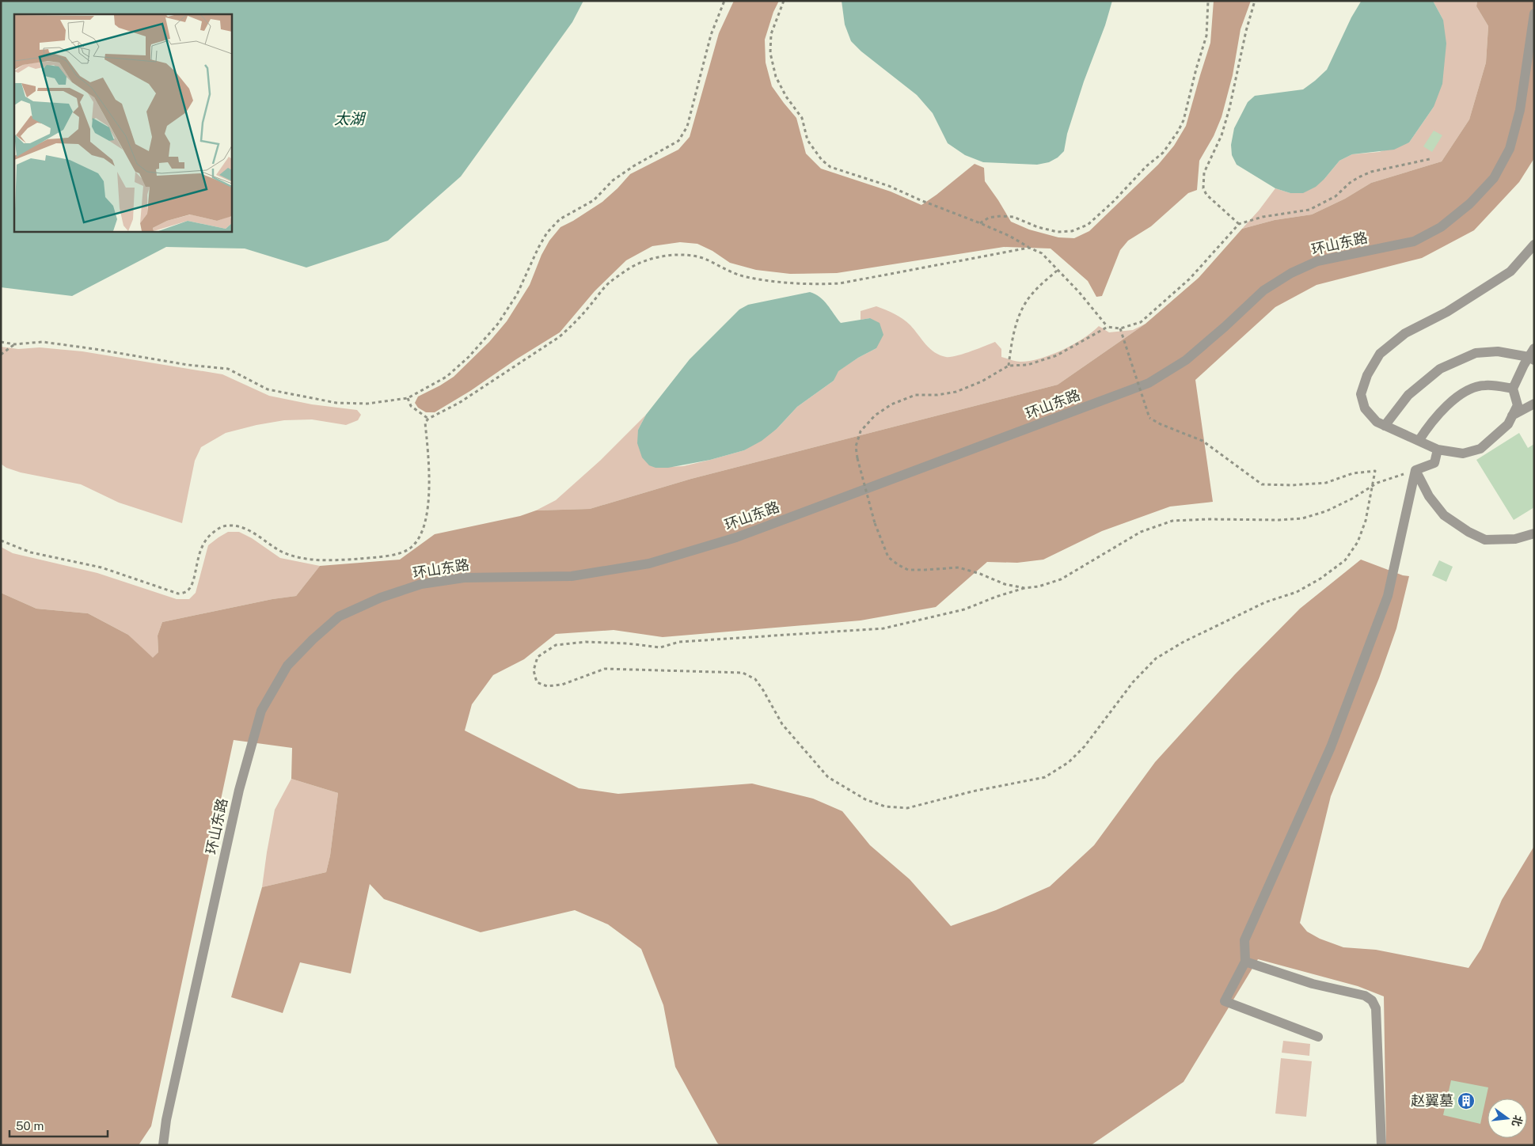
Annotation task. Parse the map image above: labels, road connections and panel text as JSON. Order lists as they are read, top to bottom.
{
  "streets": {
    "street": ["环山东路"]
  },
  "water": ["太湖"],
  "places": {
    "building": ["赵翼墓"]
  },
  "scale_bar": "50 m",
  "north": "right"
}
